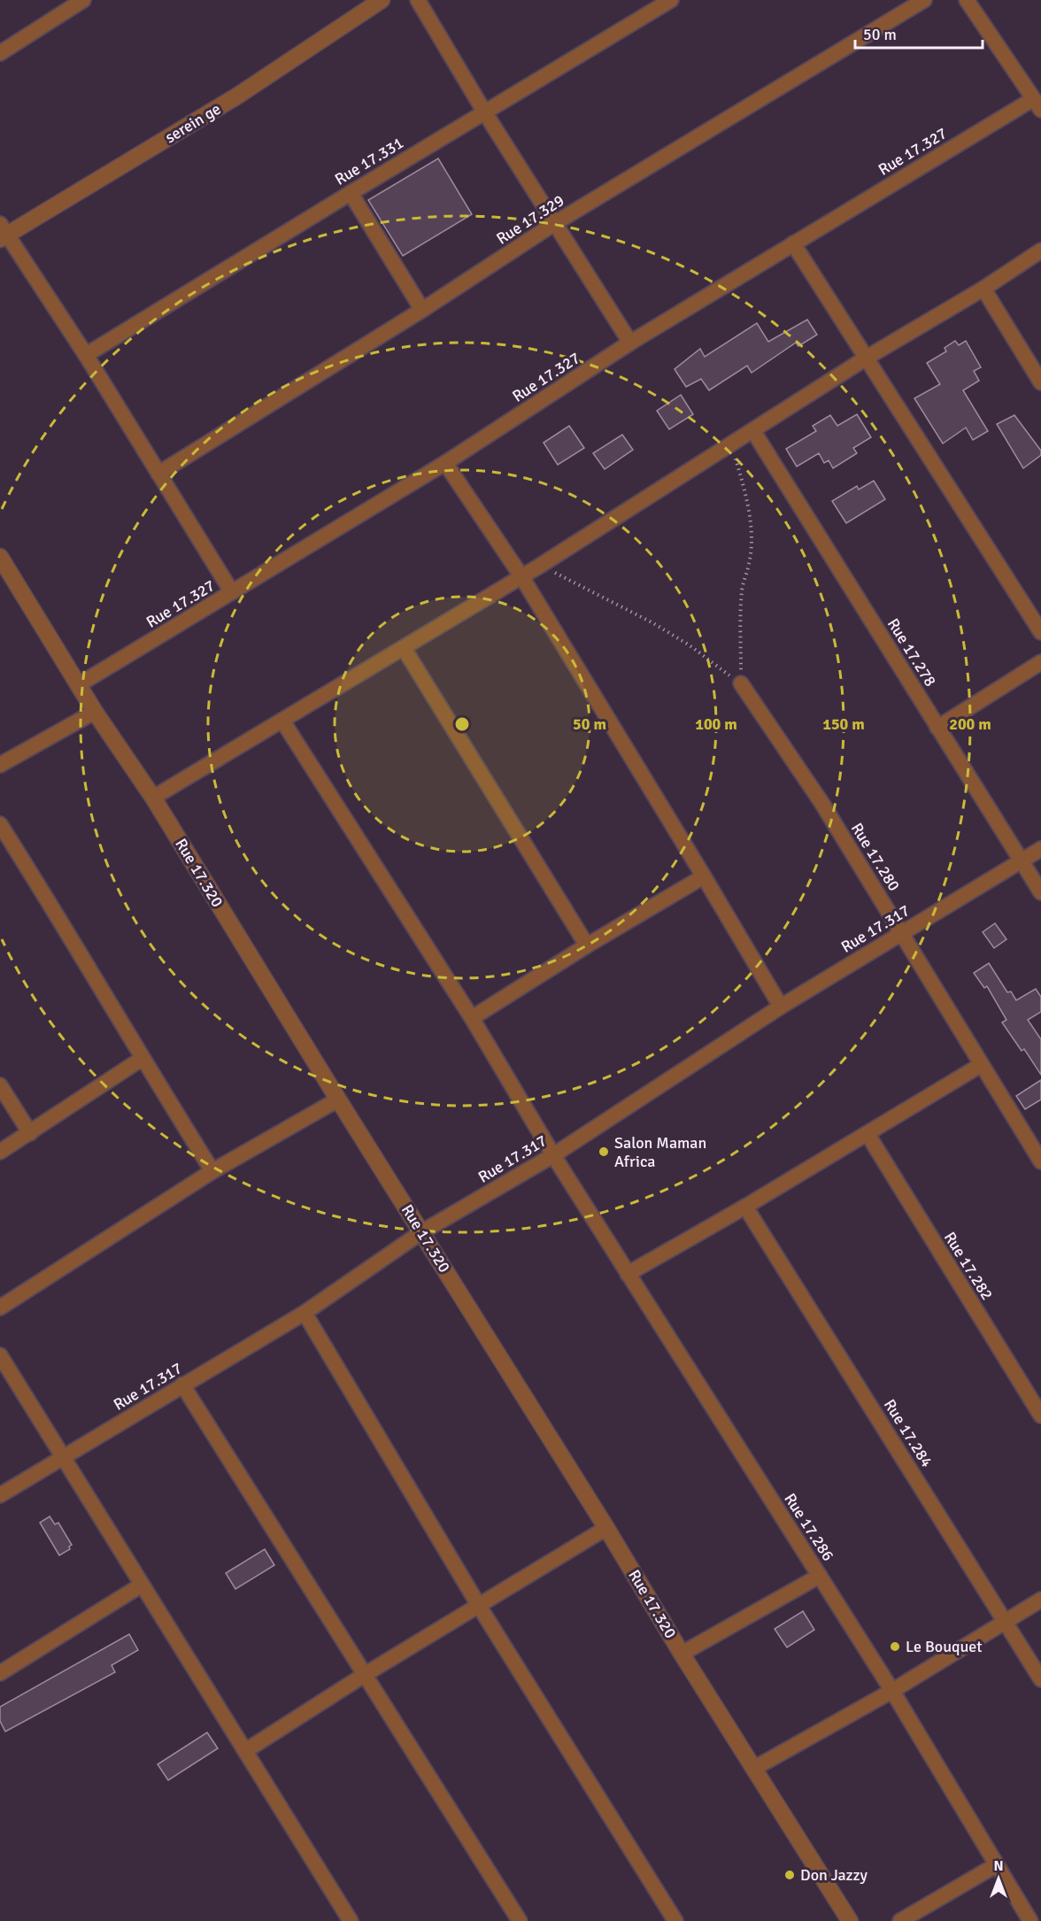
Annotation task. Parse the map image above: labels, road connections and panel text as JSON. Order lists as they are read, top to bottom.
{
  "streets": {
    "street": [
      "serein ge",
      "Rue 17.327",
      "Rue 17.331",
      "Rue 17.329",
      "Rue 17.278",
      "Rue 17.280",
      "Rue 17.320",
      "Rue 17.317",
      "Rue 17.282",
      "Rue 17.284",
      "Rue 17.286"
    ]
  },
  "crossings": [
    ["Rue 17.327", "Rue 17.320"],
    ["Rue 17.278", "Rue 17.317"],
    ["Rue 17.280", "Rue 17.317"],
    ["Rue 17.320", "Rue 17.317"],
    ["Rue 17.317", "Rue 17.286"]
  ],
  "places": ["Salon Maman Africa", "Le Bouquet", "Don Jazzy"],
  "scale_bar": "50 m",
  "north": "top",
  "rings": [
    "50 m",
    "100 m",
    "150 m",
    "200 m"
  ]
}
